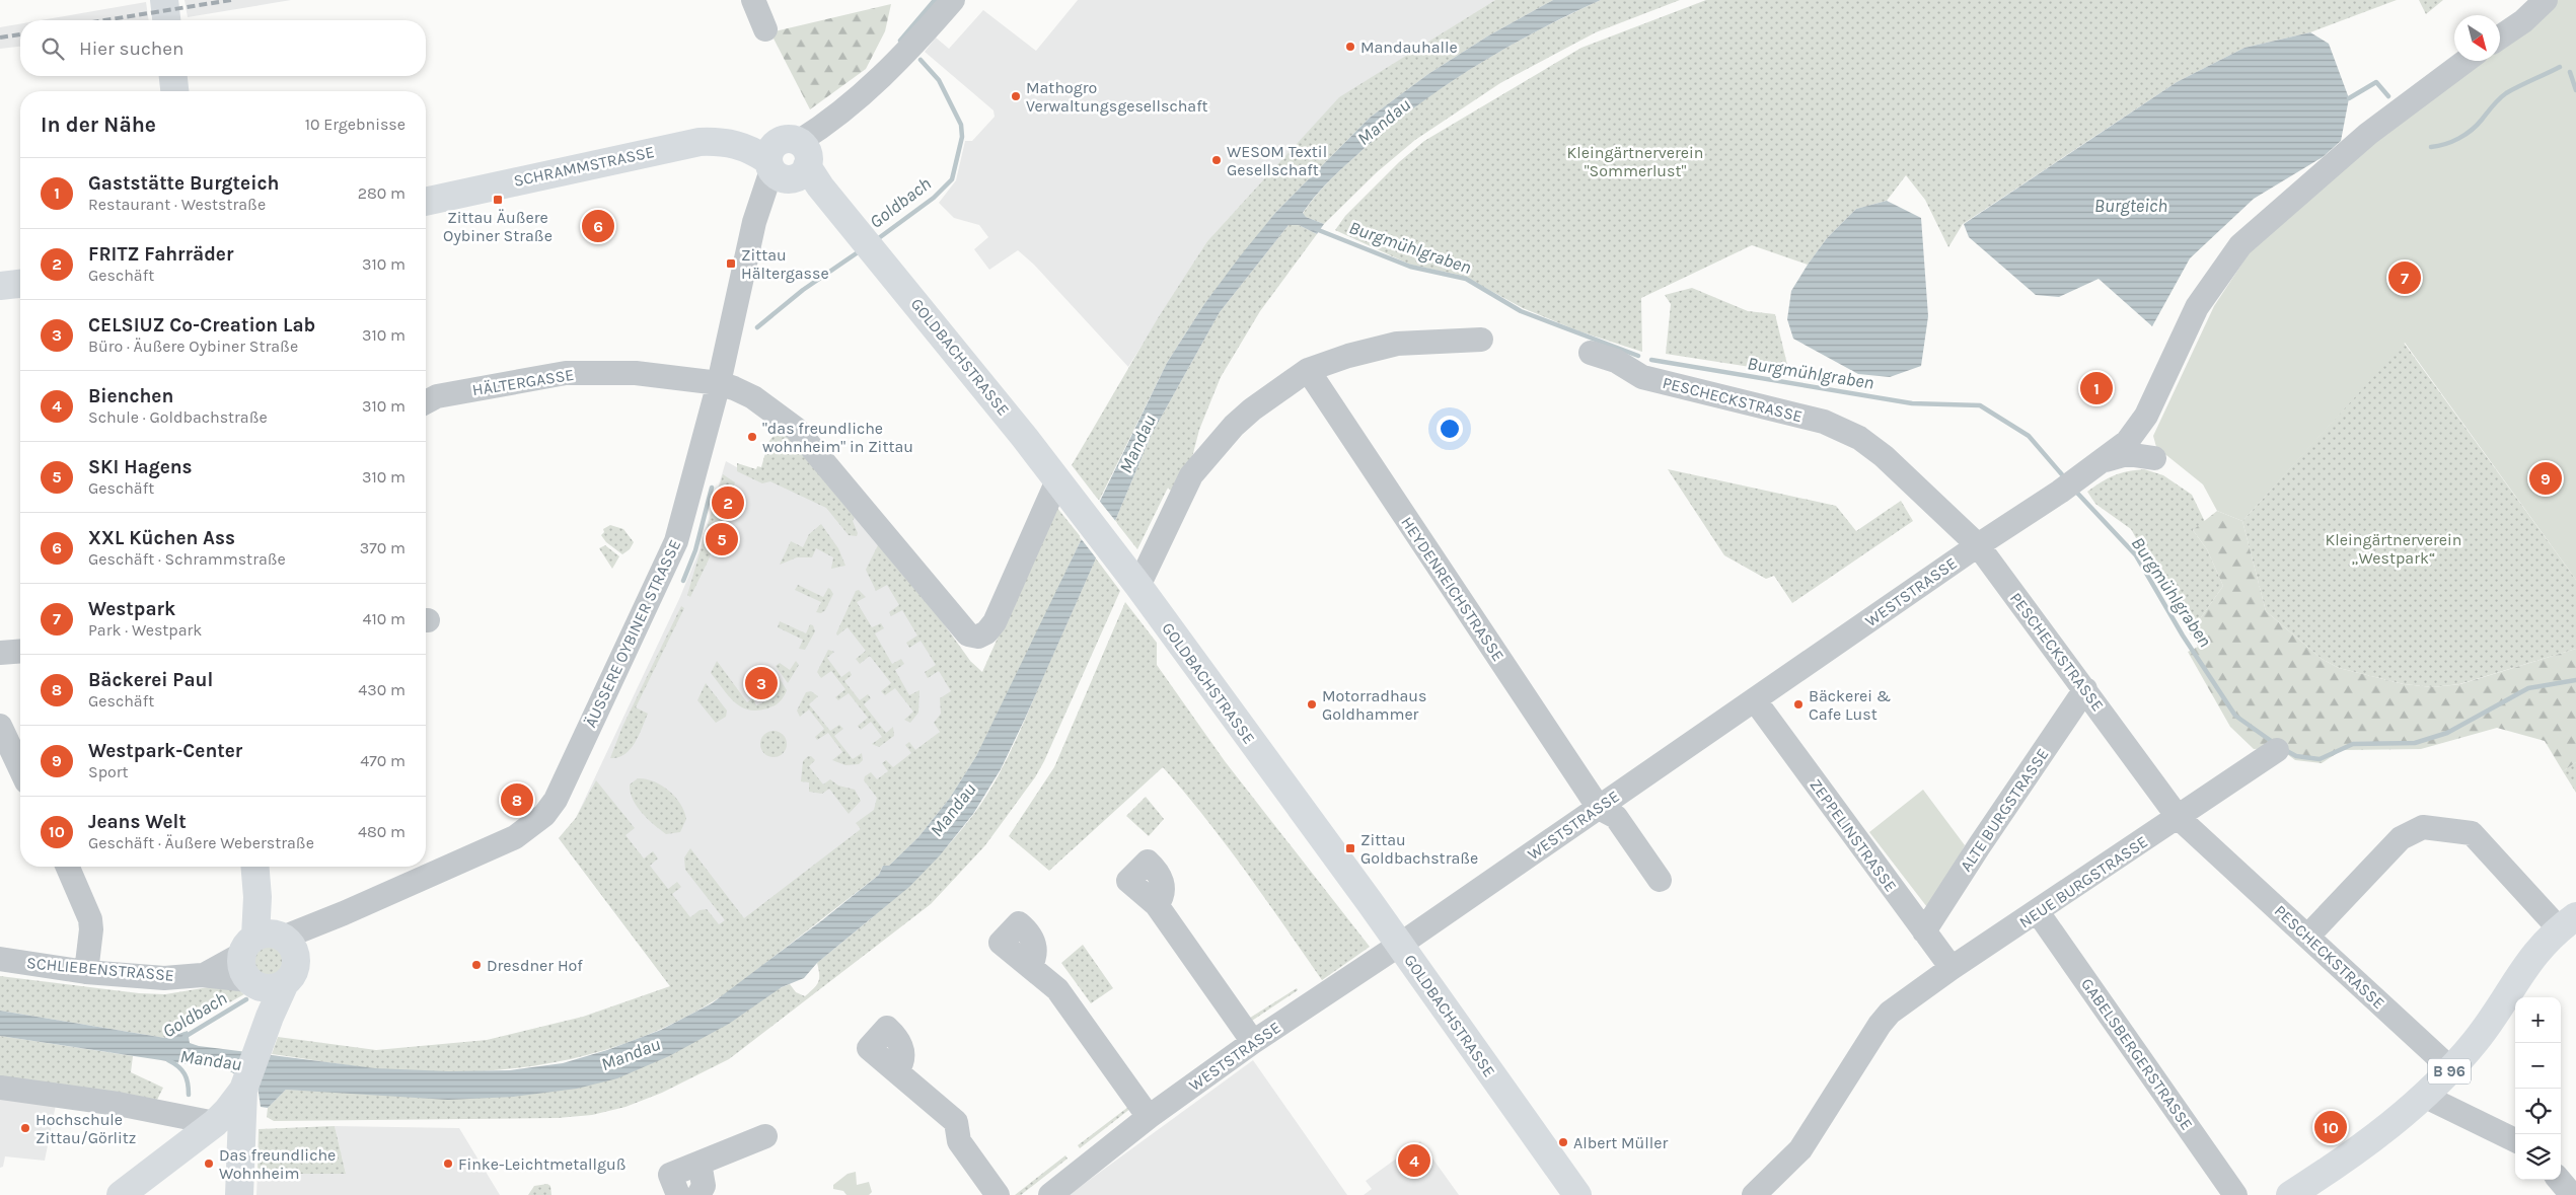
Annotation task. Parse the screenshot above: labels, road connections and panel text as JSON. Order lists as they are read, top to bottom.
{
  "streets": {
    "main road": ["SCHRAMMSTRASSE", "GOLDBACHSTRASSE", "B 96"],
    "street": [
      "HÄLTERGASSE",
      "PESCHECKSTRASSE",
      "HEYDENREICHSTRASSE",
      "WESTSTRASSE",
      "ÄUSSERE OYBINER STRASSE",
      "ALTE BURGSTRASSE",
      "ZEPPELINSTRASSE",
      "NEUE BURGSTRASSE",
      "SCHLIEBENSTRASSE",
      "GABELSBERGERSTRASSE"
    ]
  },
  "crossings": [
    ["SCHRAMMSTRASSE", "GOLDBACHSTRASSE"],
    ["SCHRAMMSTRASSE", "ÄUSSERE OYBINER STRASSE"],
    ["GOLDBACHSTRASSE", "HÄLTERGASSE"],
    ["GOLDBACHSTRASSE", "WESTSTRASSE"],
    ["GOLDBACHSTRASSE", "ÄUSSERE OYBINER STRASSE"],
    ["HÄLTERGASSE", "ÄUSSERE OYBINER STRASSE"],
    ["PESCHECKSTRASSE", "WESTSTRASSE"],
    ["PESCHECKSTRASSE", "ALTE BURGSTRASSE"],
    ["PESCHECKSTRASSE", "NEUE BURGSTRASSE"],
    ["PESCHECKSTRASSE", "B 96"],
    ["HEYDENREICHSTRASSE", "WESTSTRASSE"],
    ["WESTSTRASSE", "ZEPPELINSTRASSE"],
    ["ÄUSSERE OYBINER STRASSE", "SCHLIEBENSTRASSE"],
    ["ALTE BURGSTRASSE", "ZEPPELINSTRASSE"],
    ["ZEPPELINSTRASSE", "NEUE BURGSTRASSE"],
    ["NEUE BURGSTRASSE", "GABELSBERGERSTRASSE"]
  ],
  "water": [
    "Mandau",
    "Goldbach",
    "Burgteich",
    "Burgmühlgraben"
  ],
  "parks": ["Kleingärtnerverein \"Sommerlust\"", "Kleingärtnerverein „Westpark“"],
  "places": {
    "other": [
      "Mandauhalle",
      "Mathogro Verwaltungsgesellschaft",
      "WESOM Textil Gesellschaft",
      "\"das freundliche wohnheim\" in Zittau",
      "Motorradhaus Goldhammer",
      "Bäckerei & Cafe Lust",
      "Dresdner Hof",
      "Hochschule Zittau/Görlitz",
      "Albert Müller",
      "Das freundliche Wohnheim",
      "Finke-Leichtmetallguß"
    ],
    "transit": ["Zittau Äußere Oybiner Straße", "Zittau Hältergasse", "Zittau Goldbachstraße"]
  },
  "north": "bottom right",
  "page": {
    "search": "Hier suchen",
    "heading": ["In der Nähe", "10 Ergebnisse"],
    "list": [
      {
        "mark": "1",
        "name": "Gaststätte Burgteich",
        "note": "Restaurant · Weststraße",
        "value": "280 m"
      },
      {
        "mark": "2",
        "name": "FRITZ Fahrräder",
        "note": "Geschäft",
        "value": "310 m"
      },
      {
        "mark": "3",
        "name": "CELSIUZ Co-Creation Lab",
        "note": "Büro · Äußere Oybiner Straße",
        "value": "310 m"
      },
      {
        "mark": "4",
        "name": "Bienchen",
        "note": "Schule · Goldbachstraße",
        "value": "310 m"
      },
      {
        "mark": "5",
        "name": "SKI Hagens",
        "note": "Geschäft",
        "value": "310 m"
      },
      {
        "mark": "6",
        "name": "XXL Küchen Ass",
        "note": "Geschäft · Schrammstraße",
        "value": "370 m"
      },
      {
        "mark": "7",
        "name": "Westpark",
        "note": "Park · Westpark",
        "value": "410 m"
      },
      {
        "mark": "8",
        "name": "Bäckerei Paul",
        "note": "Geschäft",
        "value": "430 m"
      },
      {
        "mark": "9",
        "name": "Westpark-Center",
        "note": "Sport",
        "value": "470 m"
      },
      {
        "mark": "10",
        "name": "Jeans Welt",
        "note": "Geschäft · Äußere Weberstraße",
        "value": "480 m"
      }
    ],
    "pins": [
      "6",
      "7",
      "1",
      "9",
      "2",
      "5",
      "3",
      "8",
      "10",
      "4"
    ],
    "map_buttons": ["+", "−"]
  }
}
